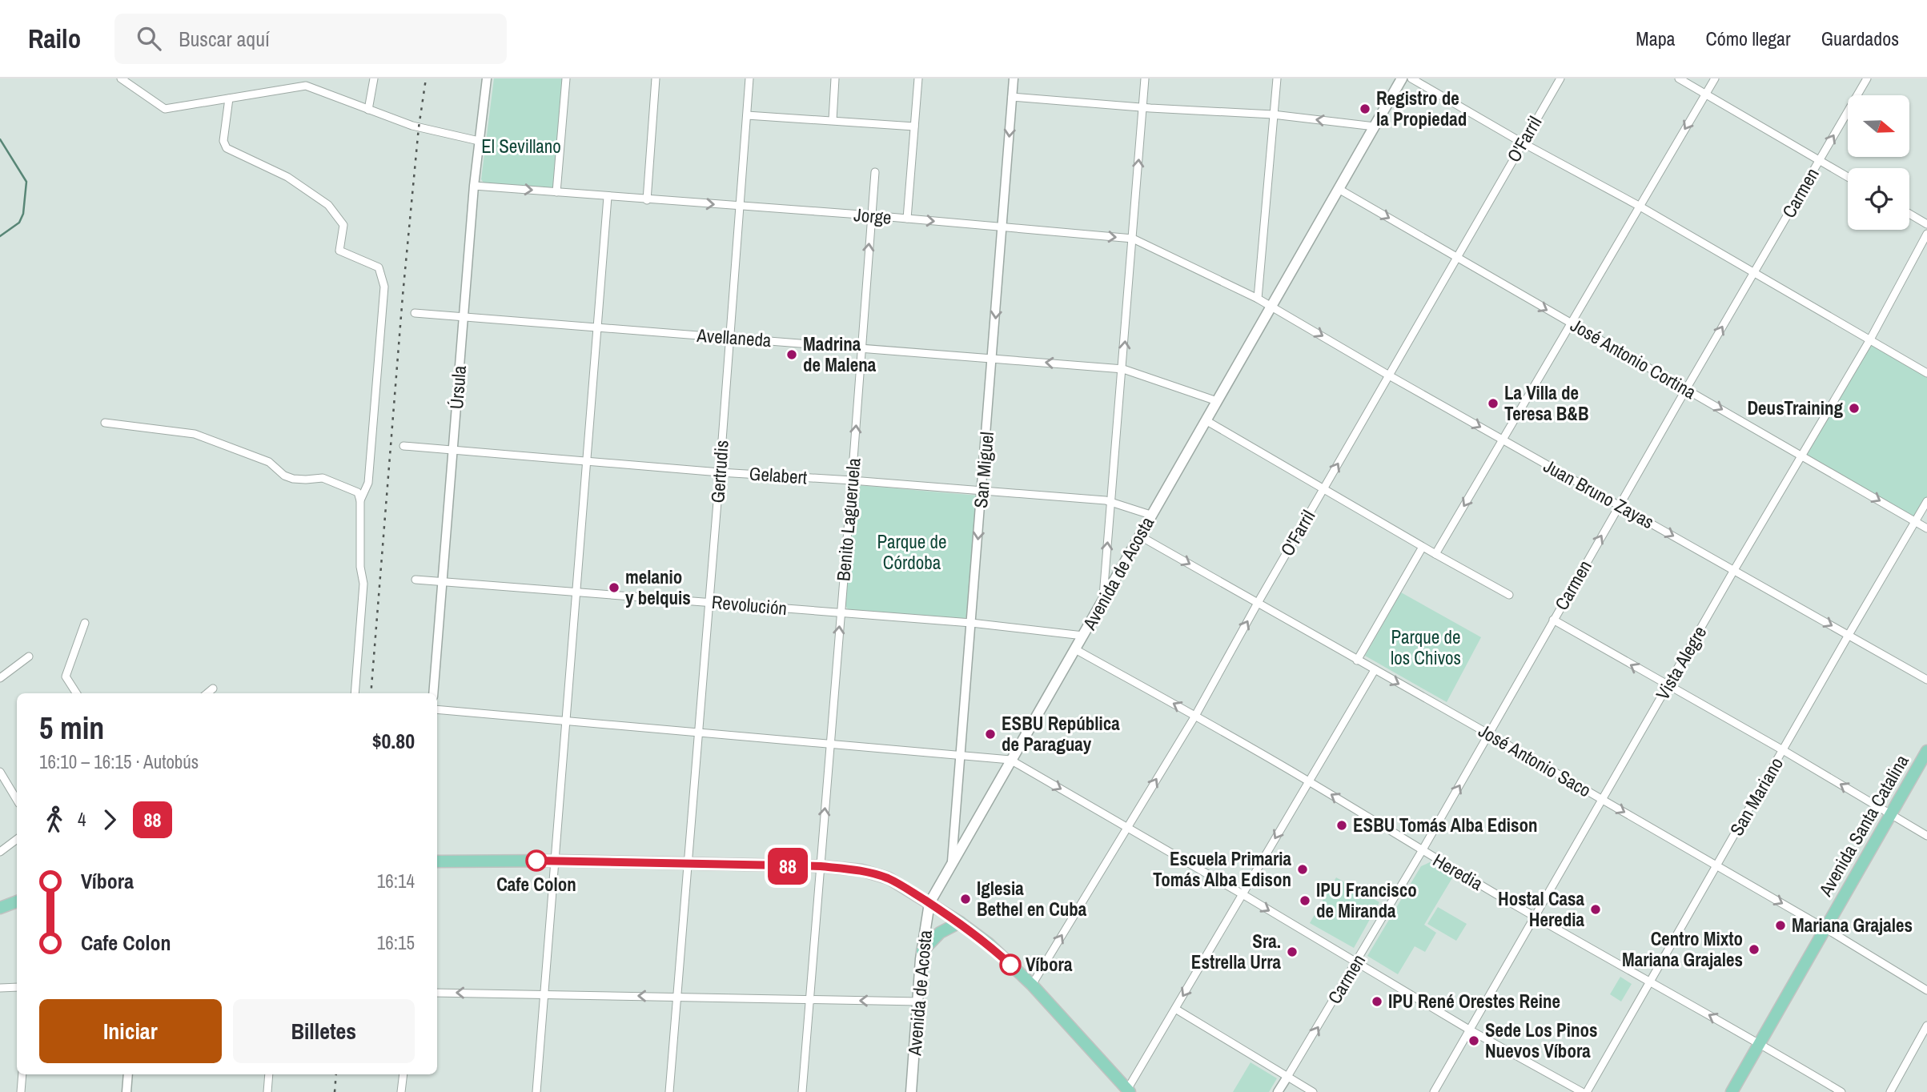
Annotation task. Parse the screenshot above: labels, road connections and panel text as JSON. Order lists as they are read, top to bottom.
{
  "streets": {
    "main road": ["Avenida de Acosta", "Avenida Santa Catalina"],
    "street": [
      "O'Farril",
      "Carmen",
      "Jorge",
      "Avellaneda",
      "José Antonio Cortina",
      "Úrsula",
      "San Miguel",
      "Gertrudis",
      "Gelabert",
      "Juan Bruno Zayas",
      "Benito Lagueruela",
      "Revolución",
      "Vista Alegre",
      "José Antonio Saco",
      "San Mariano",
      "Heredia"
    ]
  },
  "crossings": [
    ["O'Farril", "José Antonio Cortina"],
    ["O'Farril", "Juan Bruno Zayas"],
    ["O'Farril", "José Antonio Saco"],
    ["O'Farril", "Heredia"],
    ["Carmen", "José Antonio Cortina"],
    ["Carmen", "Juan Bruno Zayas"],
    ["Carmen", "José Antonio Saco"],
    ["Carmen", "Heredia"],
    ["Jorge", "Úrsula"],
    ["Jorge", "San Miguel"],
    ["Jorge", "Gertrudis"],
    ["Jorge", "Juan Bruno Zayas"],
    ["Jorge", "Benito Lagueruela"],
    ["Jorge", "Avenida de Acosta"],
    ["Avellaneda", "Úrsula"],
    ["Avellaneda", "San Miguel"],
    ["Avellaneda", "Gertrudis"],
    ["Avellaneda", "Benito Lagueruela"],
    ["Avellaneda", "Avenida de Acosta"],
    ["José Antonio Cortina", "Avenida de Acosta"],
    ["José Antonio Cortina", "Vista Alegre"],
    ["José Antonio Cortina", "San Mariano"],
    ["Úrsula", "Gelabert"],
    ["Úrsula", "Revolución"],
    ["San Miguel", "Gelabert"],
    ["San Miguel", "Avenida de Acosta"],
    ["San Miguel", "Revolución"],
    ["Gertrudis", "Gelabert"],
    ["Gertrudis", "Revolución"],
    ["Gelabert", "Benito Lagueruela"],
    ["Gelabert", "Avenida de Acosta"],
    ["Juan Bruno Zayas", "Avenida de Acosta"],
    ["Juan Bruno Zayas", "Vista Alegre"],
    ["Juan Bruno Zayas", "San Mariano"],
    ["Benito Lagueruela", "Revolución"],
    ["Avenida de Acosta", "Revolución"],
    ["Avenida de Acosta", "José Antonio Saco"],
    ["Avenida de Acosta", "Heredia"],
    ["Vista Alegre", "José Antonio Saco"],
    ["Vista Alegre", "Heredia"],
    ["José Antonio Saco", "San Mariano"],
    ["José Antonio Saco", "Avenida Santa Catalina"],
    ["San Mariano", "Heredia"],
    ["Avenida Santa Catalina", "Heredia"]
  ],
  "one_way": [
    "O'Farril",
    "Carmen",
    "Jorge",
    "José Antonio Cortina",
    "San Miguel",
    "Juan Bruno Zayas",
    "Benito Lagueruela",
    "José Antonio Saco",
    "Heredia"
  ],
  "parks": ["El Sevillano", "Parque de Córdoba", "Parque de los Chivos"],
  "places": [
    "Registro de la Propiedad",
    "Madrina de Malena",
    "La Villa de Teresa B&B",
    "DeusTraining",
    "melanio y belquis",
    "ESBU República de Paraguay",
    "ESBU Tomás Alba Edison",
    "Cafe Colon",
    "Escuela Primaria Tomás Alba Edison",
    "Iglesia Bethel en Cuba",
    "IPU Francisco de Miranda",
    "Hostal Casa Heredia",
    "Mariana Grajales",
    "Centro Mixto Mariana Grajales",
    "Sra. Estrella Urra",
    "Víbora",
    "IPU René Orestes Reine",
    "Sede Los Pinos Nuevos Víbora"
  ],
  "lines": ["bus line 88"],
  "north": "right",
  "page": {
    "header": "Railo",
    "search": "Buscar aquí",
    "nav": ["Mapa", "Cómo llegar", "Guardados"],
    "on_map": "88",
    "heading": ["5 min", "16:10 – 16:15 · Autobús", "$0.80"],
    "legs": ["4", "88"],
    "list": [
      {
        "name": "Víbora",
        "value": "16:14"
      },
      {
        "name": "Cafe Colon",
        "value": "16:15"
      }
    ],
    "buttons": ["Iniciar", "Billetes"]
  }
}
